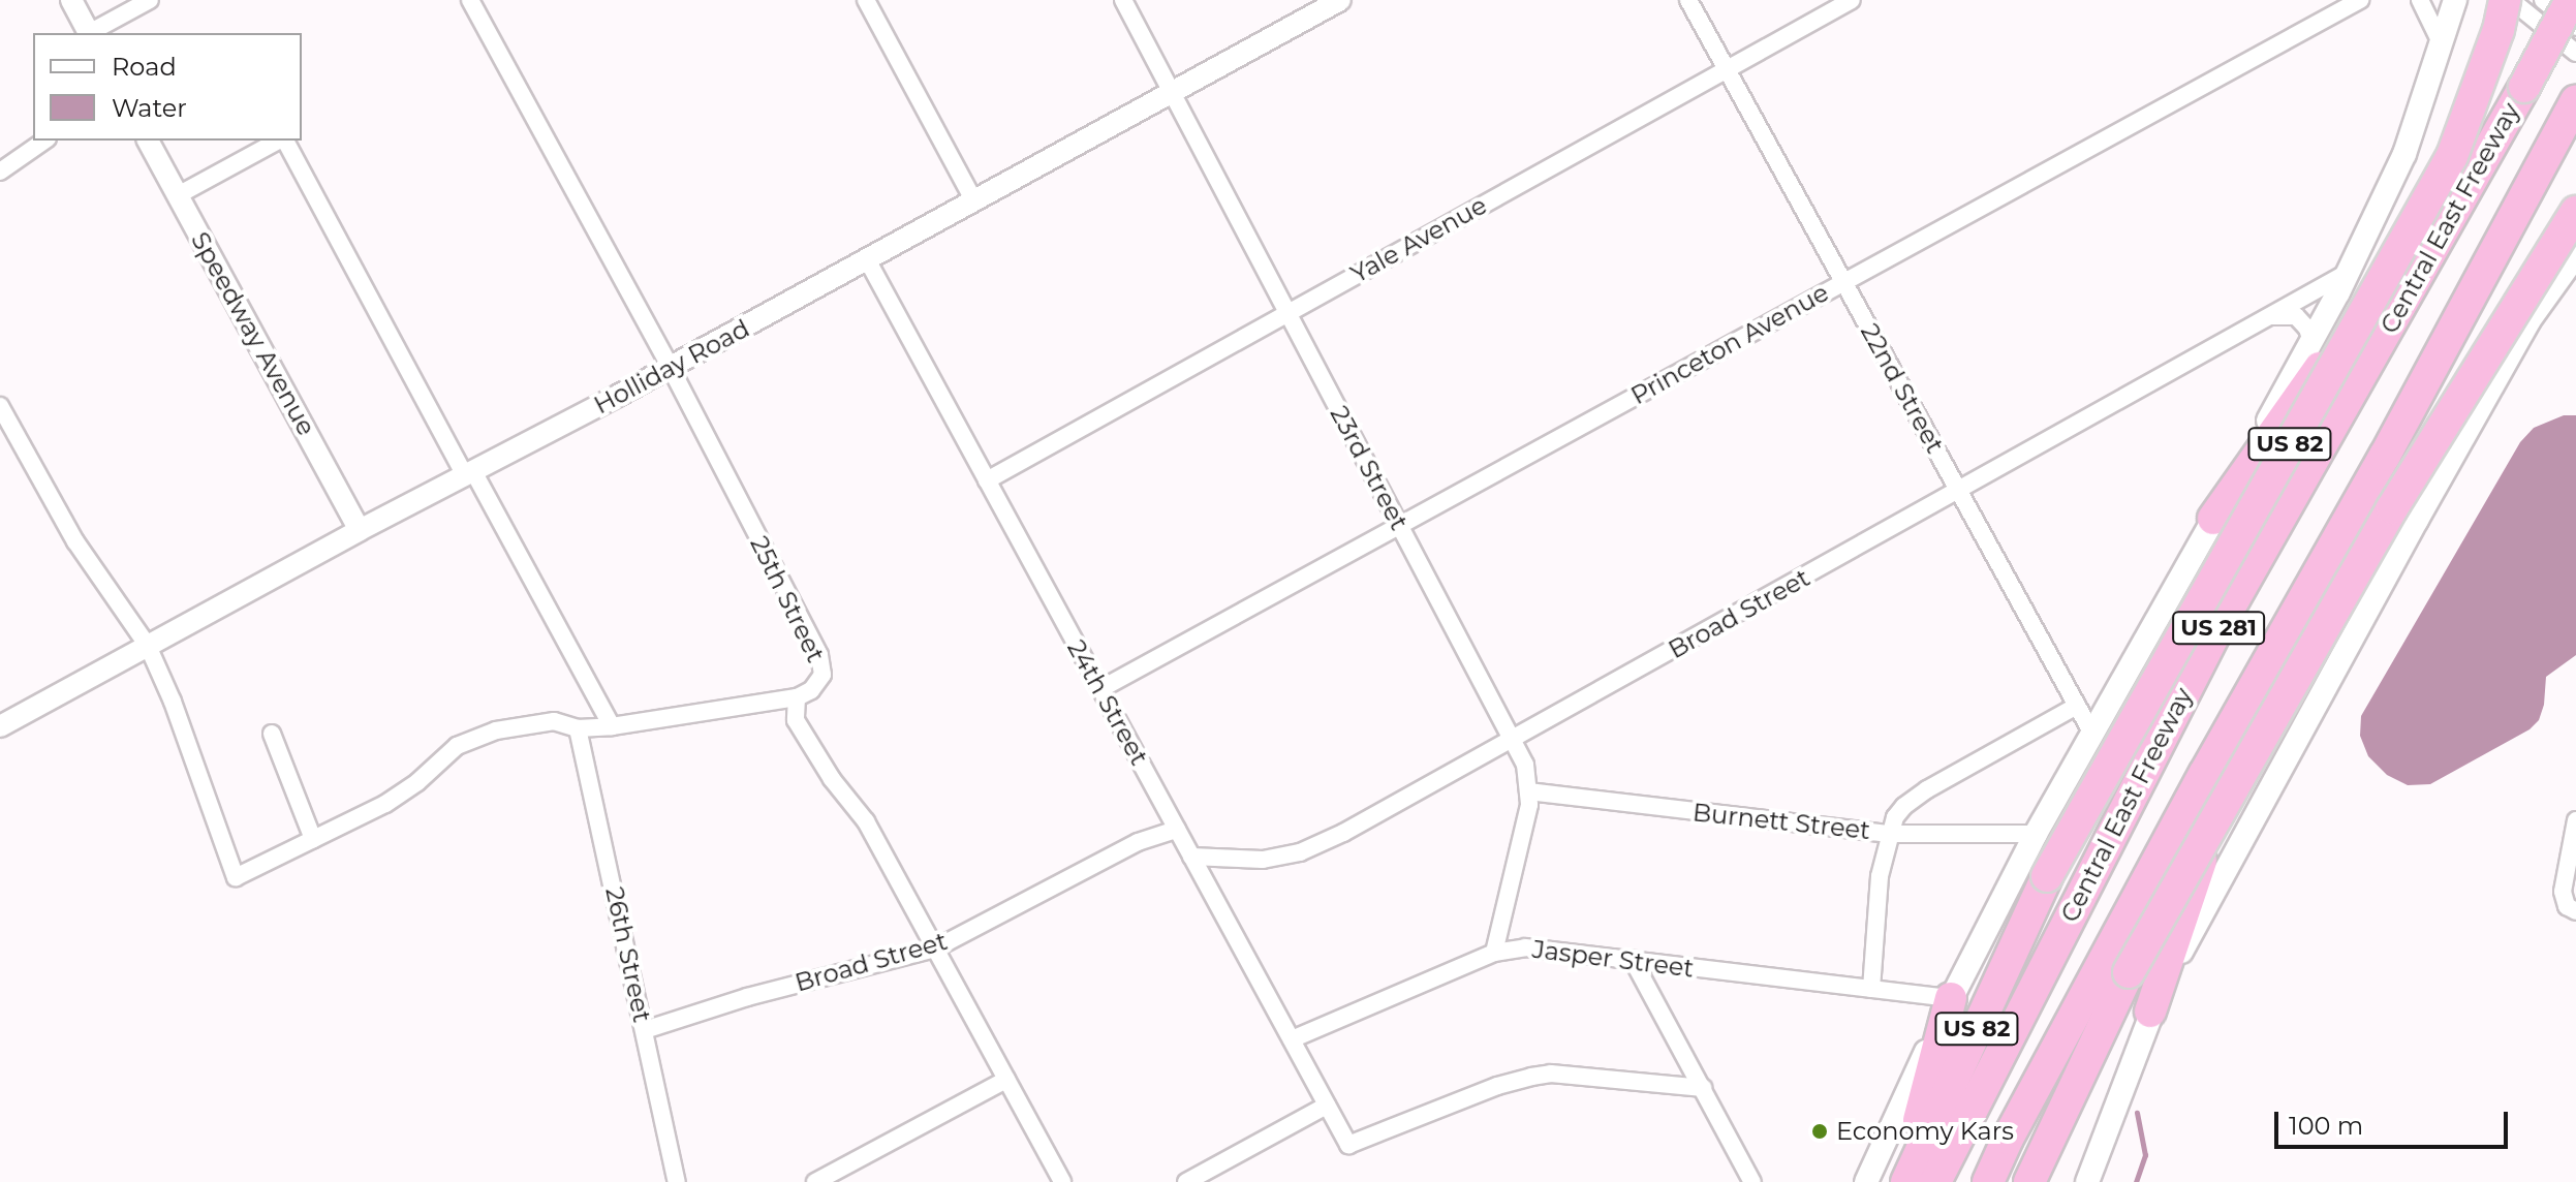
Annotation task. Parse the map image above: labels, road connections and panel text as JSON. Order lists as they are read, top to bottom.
{
  "streets": {
    "highway": ["Central East Freeway", "US 82", "US 281"],
    "street": [
      "Yale Avenue",
      "Speedway Avenue",
      "Princeton Avenue",
      "Holliday Road",
      "22nd Street",
      "23rd Street",
      "25th Street",
      "Broad Street",
      "24th Street",
      "Burnett Street",
      "26th Street",
      "Jasper Street"
    ]
  },
  "crossings": [
    ["Yale Avenue", "22nd Street"],
    ["Yale Avenue", "23rd Street"],
    ["Yale Avenue", "24th Street"],
    ["Speedway Avenue", "Holliday Road"],
    ["Princeton Avenue", "22nd Street"],
    ["Princeton Avenue", "23rd Street"],
    ["Princeton Avenue", "24th Street"],
    ["Holliday Road", "23rd Street"],
    ["Holliday Road", "25th Street"],
    ["Holliday Road", "24th Street"],
    ["22nd Street", "Broad Street"],
    ["23rd Street", "Broad Street"],
    ["23rd Street", "Burnett Street"],
    ["23rd Street", "Jasper Street"],
    ["25th Street", "Broad Street"],
    ["Broad Street", "24th Street"],
    ["Broad Street", "26th Street"],
    ["24th Street", "Jasper Street"]
  ],
  "places": ["Economy Kars"],
  "legend": ["Road", "Water"],
  "scale_bar": "100 m"
}
